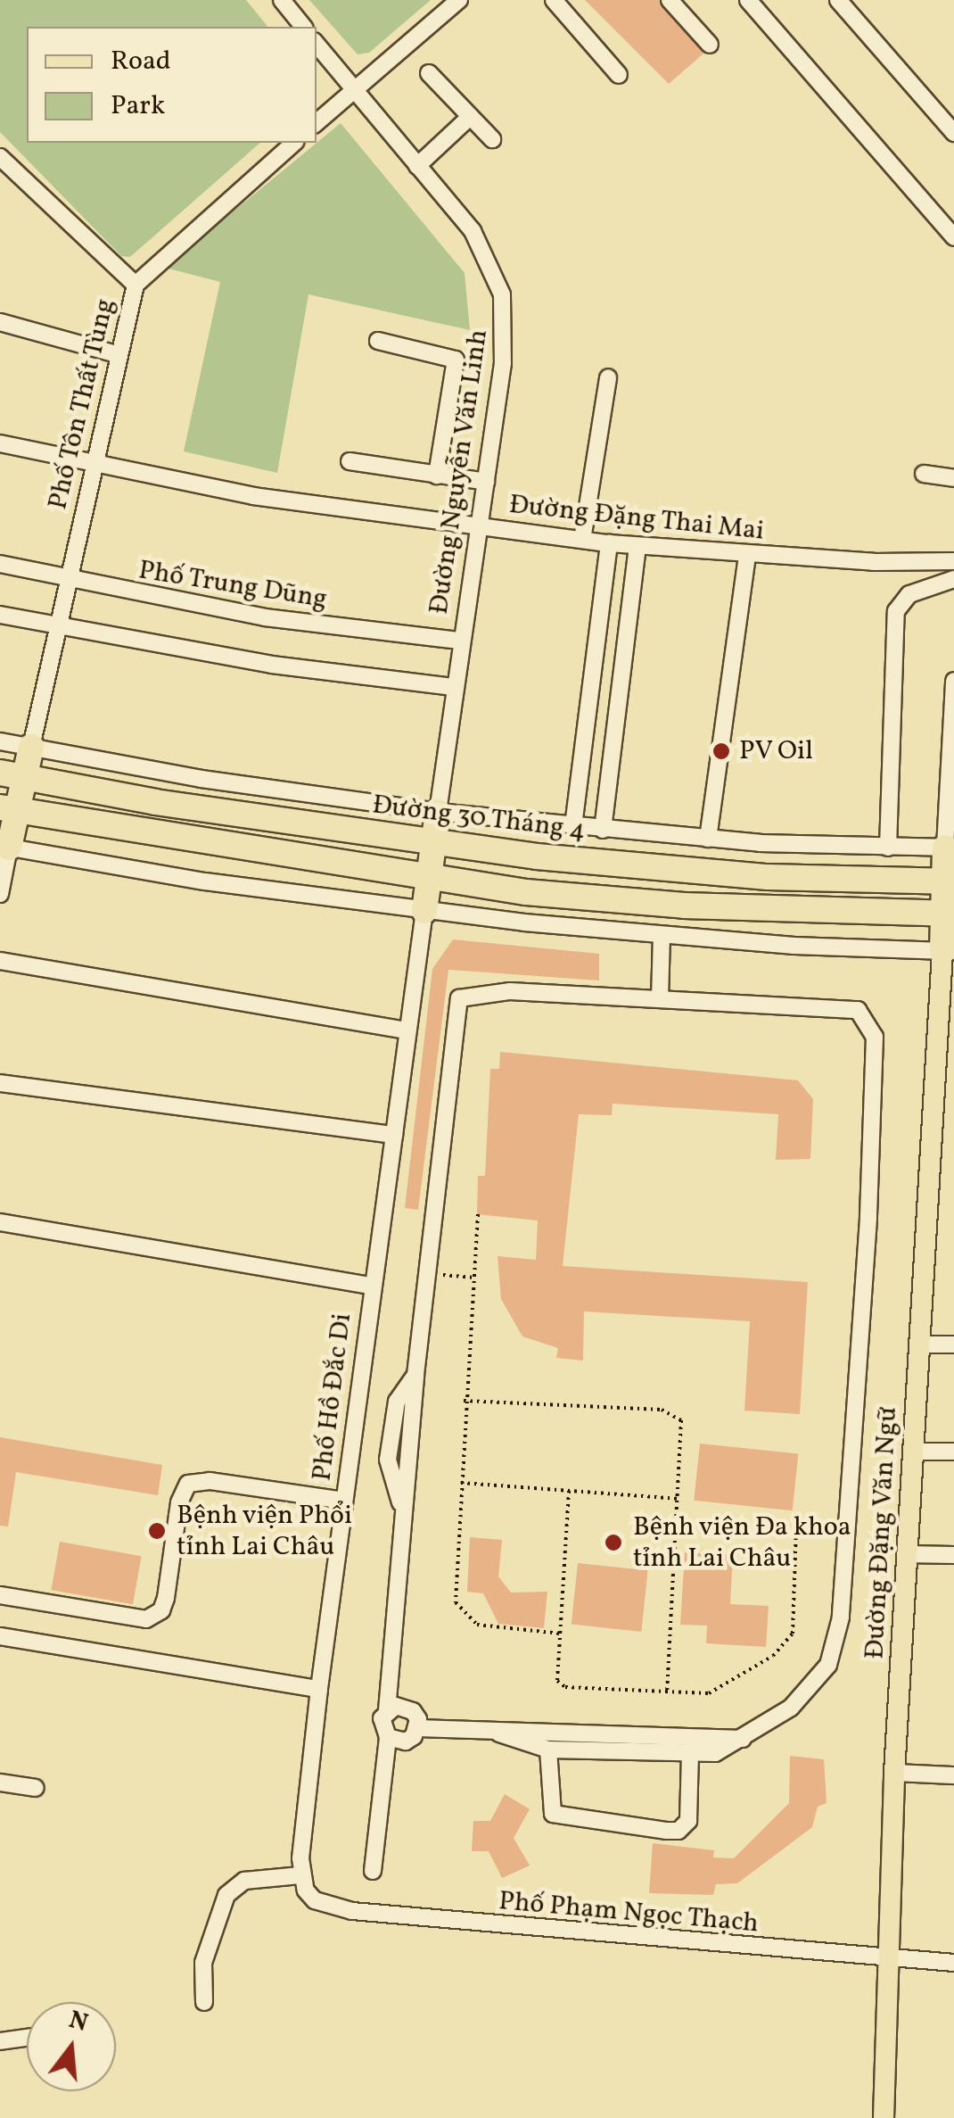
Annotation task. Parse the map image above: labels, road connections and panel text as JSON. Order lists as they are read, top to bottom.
{
  "streets": {
    "highway": ["Đường 30 Tháng 4"],
    "main road": ["Đường Đặng Văn Ngữ"],
    "street": [
      "Phố Tôn Thất Tùng",
      "Đường Nguyễn Văn Linh",
      "Đường Đặng Thai Mai",
      "Phố Trung Dũng",
      "Phố Hồ Đắc Di",
      "Phố Phạm Ngọc Thạch"
    ]
  },
  "crossings": [
    ["Phố Tôn Thất Tùng", "Đường Đặng Thai Mai"],
    ["Phố Tôn Thất Tùng", "Phố Trung Dũng"],
    ["Phố Tôn Thất Tùng", "Đường 30 Tháng 4"],
    ["Đường Nguyễn Văn Linh", "Đường Đặng Thai Mai"],
    ["Đường Nguyễn Văn Linh", "Phố Trung Dũng"],
    ["Đường Nguyễn Văn Linh", "Đường 30 Tháng 4"],
    ["Phố Hồ Đắc Di", "Phố Phạm Ngọc Thạch"],
    ["Đường Đặng Văn Ngữ", "Phố Phạm Ngọc Thạch"]
  ],
  "places": ["PV Oil", "Bệnh viện Phổi tỉnh Lai Châu", "Bệnh viện Đa khoa tỉnh Lai Châu"],
  "legend": ["Road", "Park"],
  "north": "top"
}
